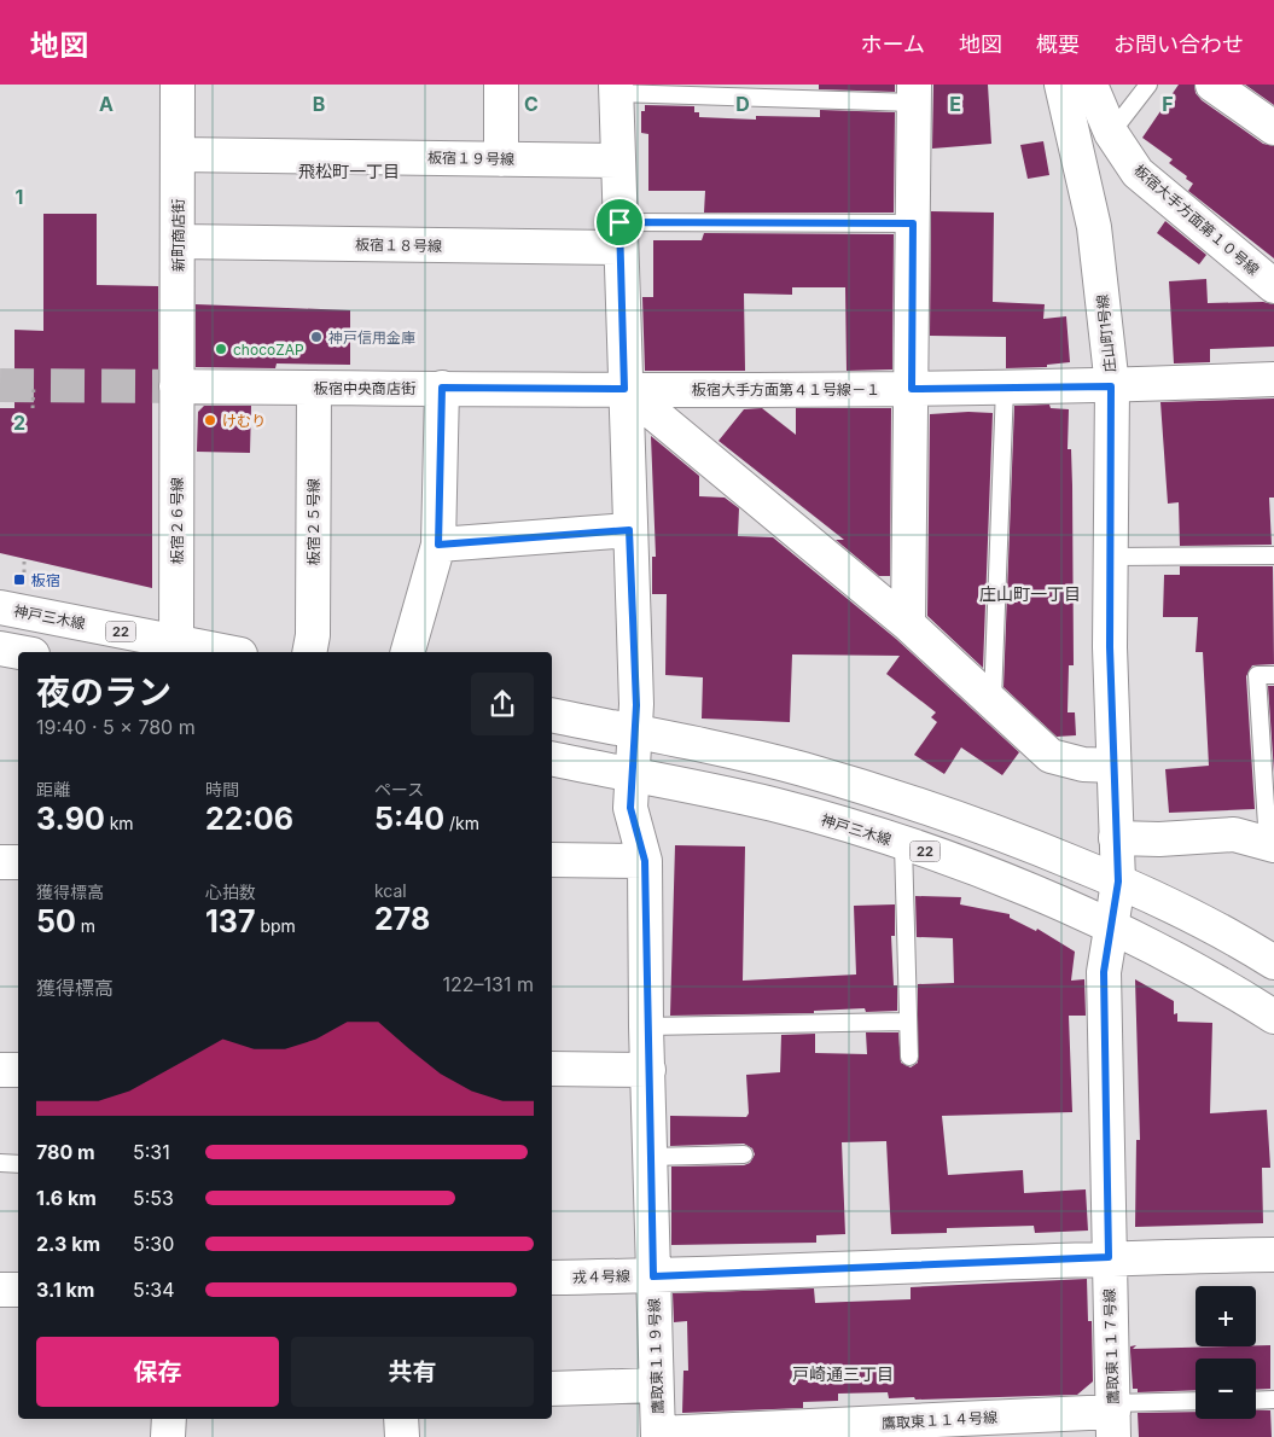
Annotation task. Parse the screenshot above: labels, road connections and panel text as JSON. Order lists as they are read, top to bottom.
{
  "streets": {
    "street": [
      "板宿１９号線",
      "板宿大手方面第１０号線",
      "新町商店街",
      "板宿１８号線",
      "庄山町1号線",
      "板宿中央商店街",
      "板宿大手方面第４１号線－１",
      "板宿２６号線",
      "板宿２５号線",
      "神戸三木線",
      "22",
      "戎４号線",
      "鷹取東１１７号線",
      "鷹取東１１９号線",
      "鷹取東１１４号線"
    ]
  },
  "crossings": [
    ["板宿１９号線", "新町商店街"],
    ["板宿１９号線", "鷹取東１１９号線"],
    ["新町商店街", "板宿１８号線"],
    ["新町商店街", "板宿中央商店街"],
    ["新町商店街", "板宿２６号線"],
    ["板宿１８号線", "鷹取東１１９号線"],
    ["庄山町1号線", "板宿大手方面第４１号線－１"],
    ["庄山町1号線", "神戸三木線"],
    ["庄山町1号線", "鷹取東１１７号線"],
    ["板宿中央商店街", "板宿大手方面第４１号線－１"],
    ["板宿中央商店街", "板宿２６号線"],
    ["板宿中央商店街", "板宿２５号線"],
    ["板宿中央商店街", "鷹取東１１９号線"],
    ["板宿大手方面第４１号線－１", "鷹取東１１９号線"],
    ["板宿２６号線", "神戸三木線"],
    ["神戸三木線", "鷹取東１１７号線"],
    ["神戸三木線", "鷹取東１１９号線"],
    ["戎４号線", "鷹取東１１７号線"],
    ["戎４号線", "鷹取東１１９号線"],
    ["鷹取東１１７号線", "鷹取東１１４号線"],
    ["鷹取東１１９号線", "鷹取東１１４号線"]
  ],
  "districts": ["飛松町一丁目", "庄山町一丁目", "戸崎通三丁目"],
  "places": {
    "other": ["神戸信用金庫", "chocoZAP", "けむり"],
    "transit": ["板宿"]
  },
  "page": {
    "header": "地図",
    "nav": [
      "ホーム",
      "地図",
      "概要",
      "お問い合わせ"
    ],
    "heading": ["夜のラン", "19:40 · 5 × 780 m"],
    "stats": [
      ["距離", "3.90 km"],
      ["時間", "22:06"],
      ["ペース", "5:40 /km"],
      ["獲得標高", "50 m"],
      ["心拍数", "137 bpm"],
      ["kcal", "278"]
    ],
    "chart": ["獲得標高", "122–131 m"],
    "list": [
      {
        "name": "780 m",
        "note": "5:31"
      },
      {
        "name": "1.6 km",
        "note": "5:53"
      },
      {
        "name": "2.3 km",
        "note": "5:30"
      },
      {
        "name": "3.1 km",
        "note": "5:34"
      }
    ],
    "map_buttons": ["+", "−"],
    "buttons": ["保存", "共有"]
  },
  "grid": {
    "columns": [
      "A",
      "B",
      "C",
      "D",
      "E",
      "F"
    ],
    "rows": ["1", "2"]
  }
}
